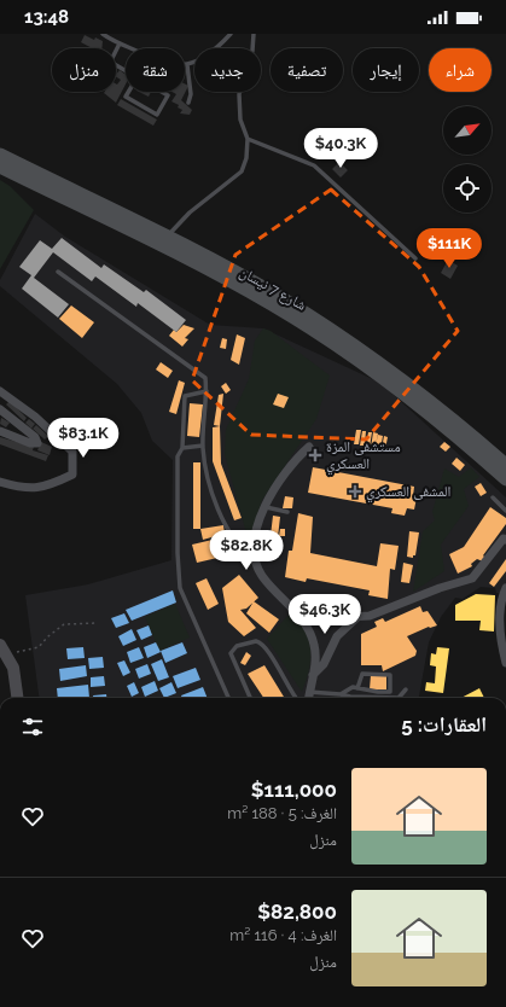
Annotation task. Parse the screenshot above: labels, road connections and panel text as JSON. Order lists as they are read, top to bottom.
{
  "streets": {
    "main road": ["شارع 7 نيسان"]
  },
  "places": {
    "health": ["مستشفى المزة العسكري", "المشفى العسكري"]
  },
  "north": "top right",
  "page": {
    "status": "13:48",
    "chip": [
      "شراء",
      "إيجار",
      "تصفية",
      "جديد",
      "شقة",
      "منزل"
    ],
    "price": [
      "$40.3K",
      "$111K",
      "$83.1K",
      "$82.8K",
      "$46.3K"
    ],
    "heading": "العقارات: 5",
    "list": [
      {
        "name": "$111,000",
        "note": "الغرف: 5 · 188 m² · منزل"
      },
      {
        "name": "$82,800",
        "note": "الغرف: 4 · 116 m² · منزل"
      }
    ]
  }
}
